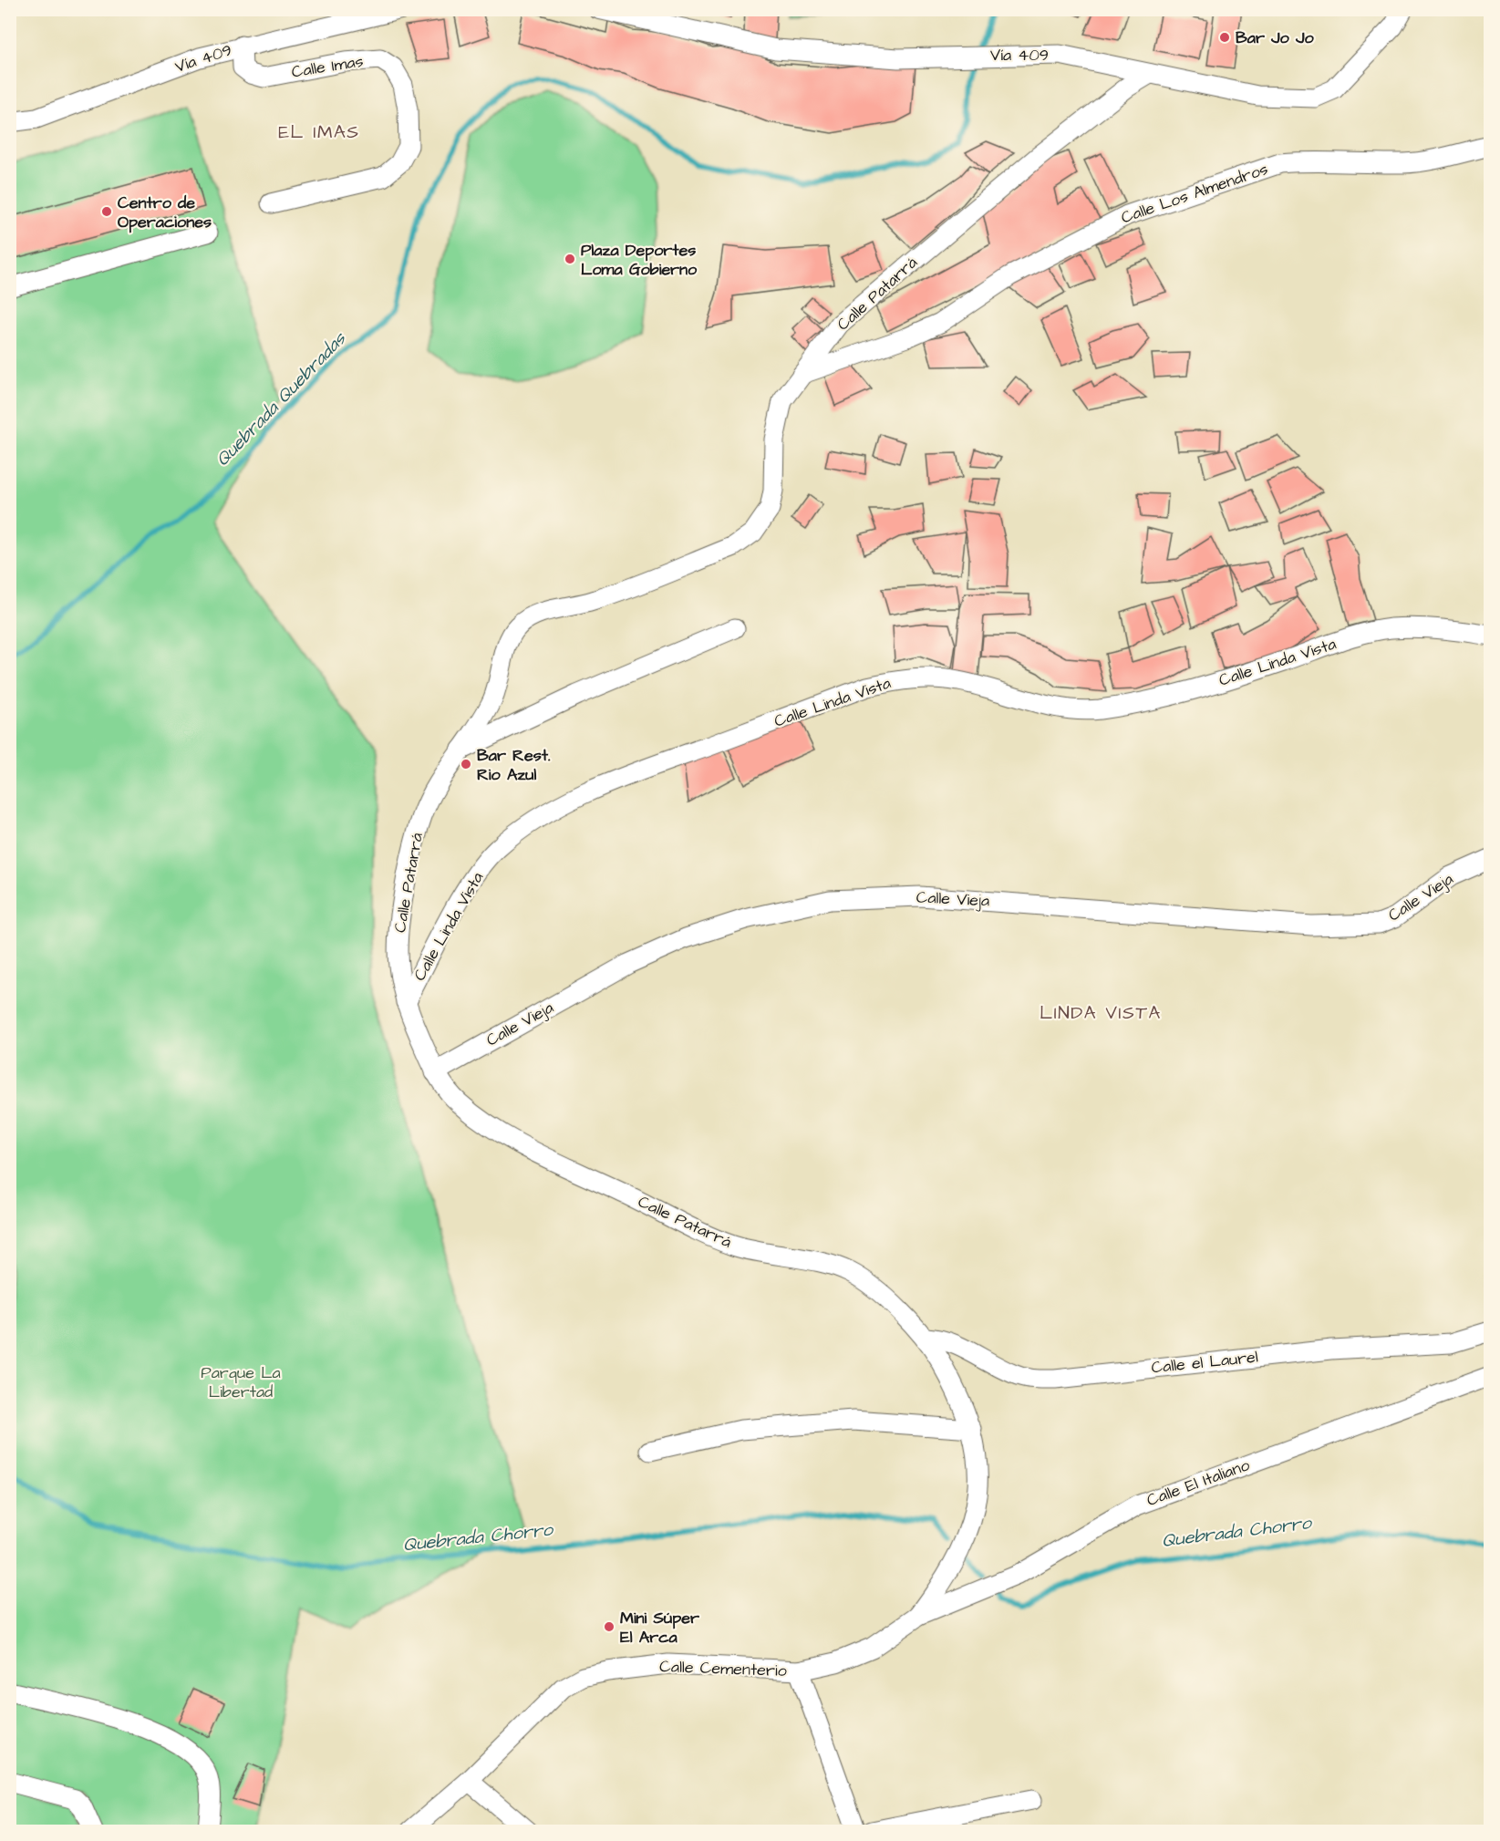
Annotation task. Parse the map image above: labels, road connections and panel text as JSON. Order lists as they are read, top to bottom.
{
  "streets": {
    "street": [
      "Vía 409",
      "Calle Imas",
      "Calle Los Almendros",
      "Calle Patarrá",
      "Calle Linda Vista",
      "Calle Vieja",
      "Calle el Laurel",
      "Calle El Italiano",
      "Calle Cementerio"
    ]
  },
  "crossings": [
    ["Vía 409", "Calle Imas"],
    ["Vía 409", "Calle Patarrá"],
    ["Calle Los Almendros", "Calle Patarrá"],
    ["Calle Patarrá", "Calle Linda Vista"],
    ["Calle Patarrá", "Calle Vieja"],
    ["Calle Patarrá", "Calle el Laurel"],
    ["Calle Patarrá", "Calle El Italiano"],
    ["Calle Patarrá", "Calle Cementerio"],
    ["Calle El Italiano", "Calle Cementerio"]
  ],
  "districts": ["EL IMAS", "LINDA VISTA"],
  "water": ["Quebrada Quebradas", "Quebrada Chorro"],
  "parks": ["Parque La Libertad"],
  "places": [
    "Bar Jo Jo",
    "Centro de Operaciones",
    "Plaza Deportes Loma Gobierno",
    "Bar Rest. Rio Azul",
    "Mini Súper El Arca"
  ]
}
